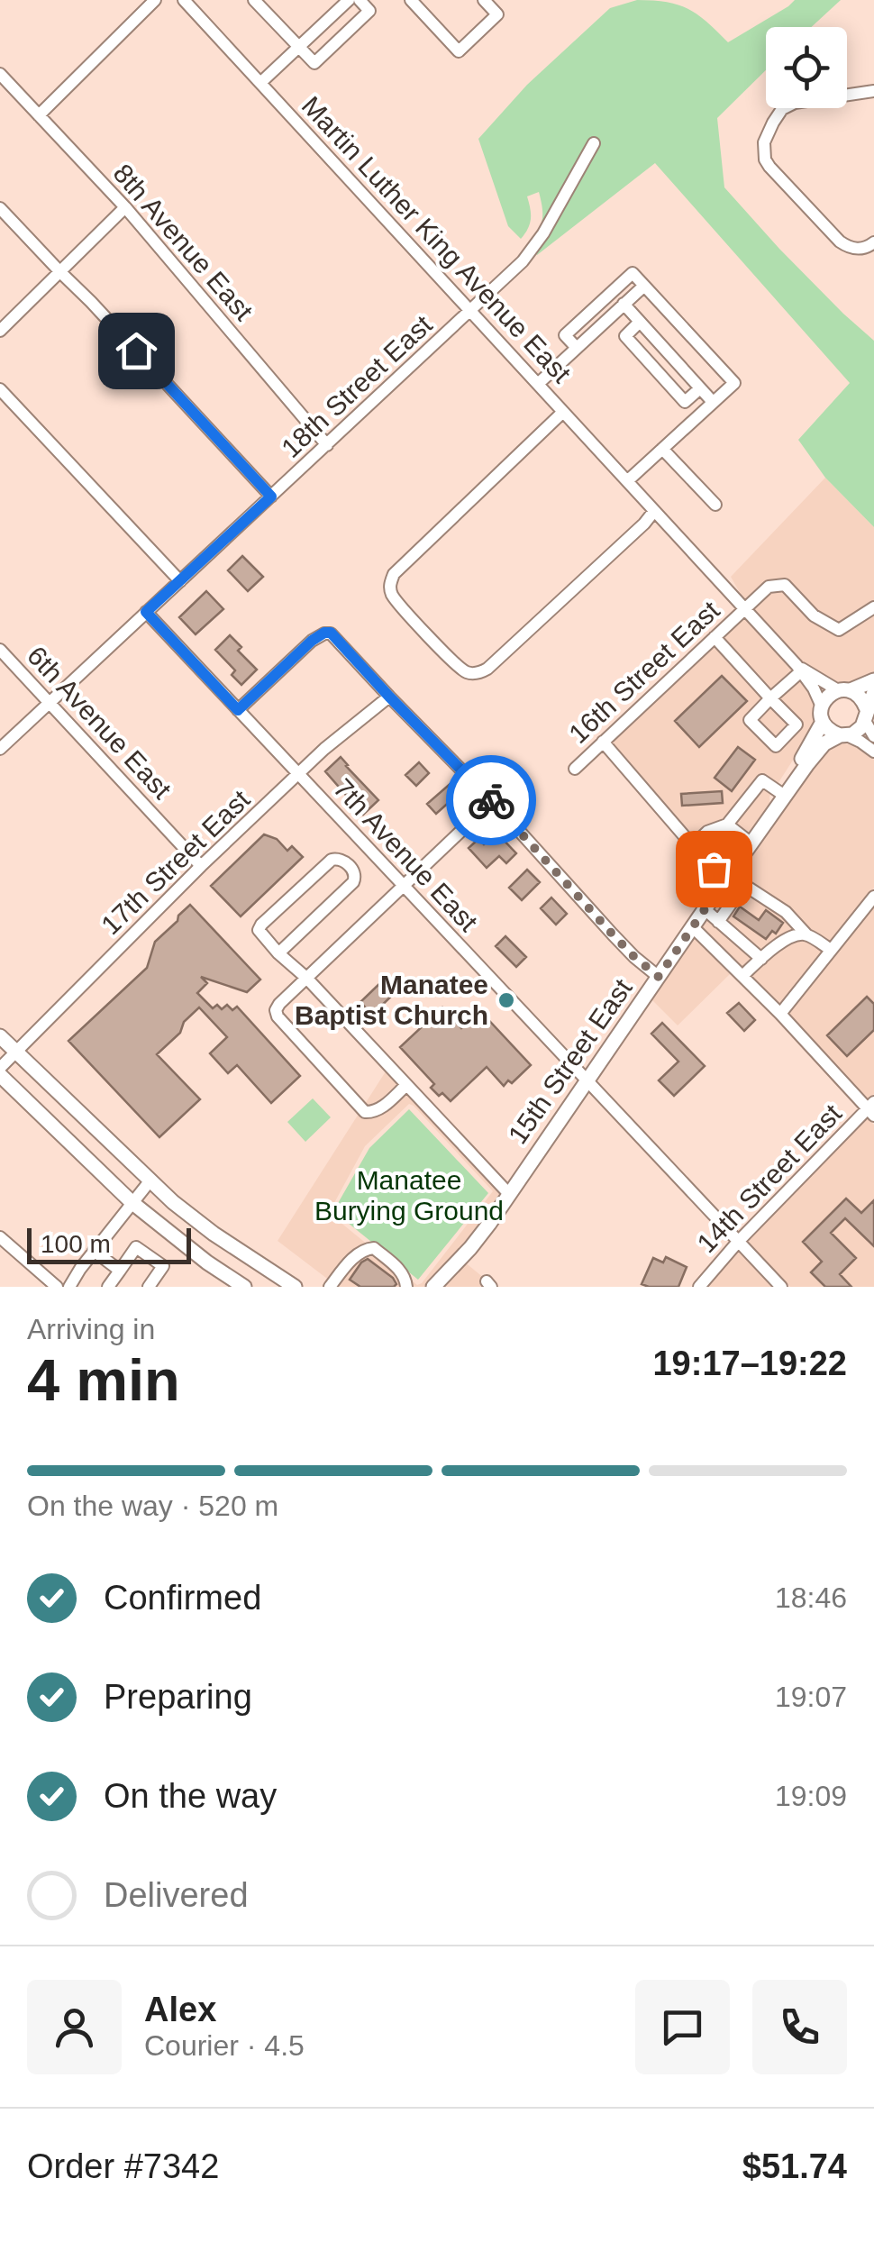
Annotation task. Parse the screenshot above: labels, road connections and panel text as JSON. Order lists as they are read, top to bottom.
{
  "streets": {
    "main road": ["15th Street East"],
    "street": [
      "Martin Luther King Avenue East",
      "8th Avenue East",
      "18th Street East",
      "16th Street East",
      "6th Avenue East",
      "7th Avenue East",
      "17th Street East",
      "14th Street East"
    ]
  },
  "crossings": [
    ["Martin Luther King Avenue East", "18th Street East"],
    ["Martin Luther King Avenue East", "16th Street East"],
    ["8th Avenue East", "18th Street East"],
    ["18th Street East", "6th Avenue East"],
    ["18th Street East", "7th Avenue East"],
    ["6th Avenue East", "17th Street East"],
    ["7th Avenue East", "17th Street East"],
    ["7th Avenue East", "15th Street East"],
    ["7th Avenue East", "14th Street East"]
  ],
  "parks": ["Manatee Burying Ground"],
  "places": ["Manatee Baptist Church"],
  "scale_bar": "100 m",
  "page": {
    "scale": "100 m",
    "heading": ["4 min", "Arriving in", "19:17–19:22"],
    "panel": [
      "Alex",
      "Courier · 4.5",
      "Order #7342",
      "$51.74"
    ],
    "bar": "On the way · 520 m",
    "list": [
      ["Confirmed", "18:46"],
      ["Preparing", "19:07"],
      ["On the way", "19:09"],
      "Delivered"
    ]
  }
}
